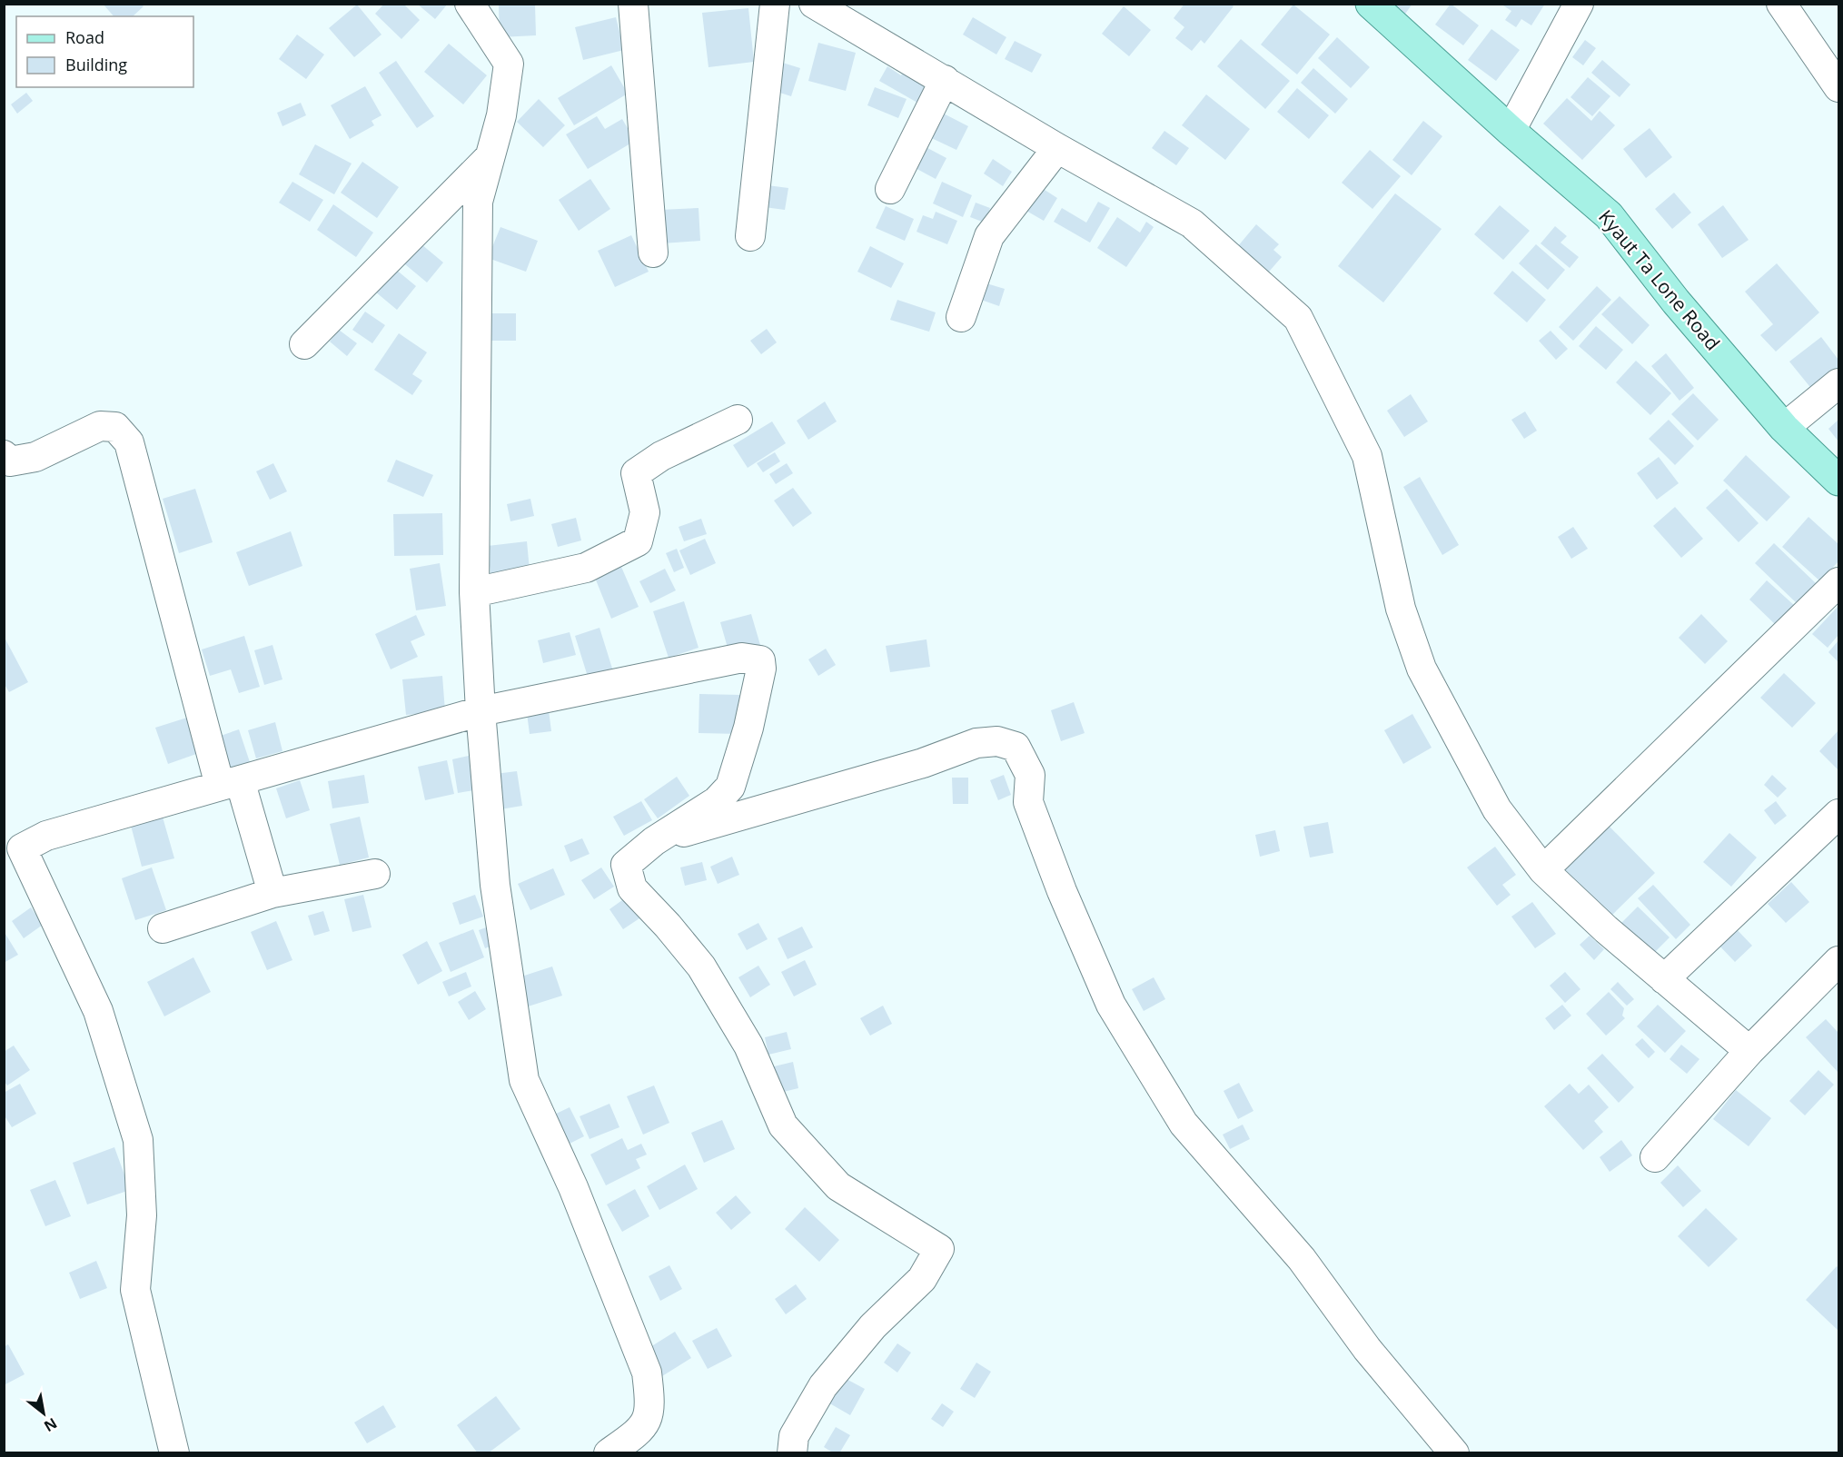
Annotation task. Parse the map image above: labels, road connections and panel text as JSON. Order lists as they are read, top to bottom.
{
  "streets": {
    "main road": ["Kyaut Ta Lone Road"]
  },
  "legend": ["Road", "Building"],
  "north": "bottom right"
}
